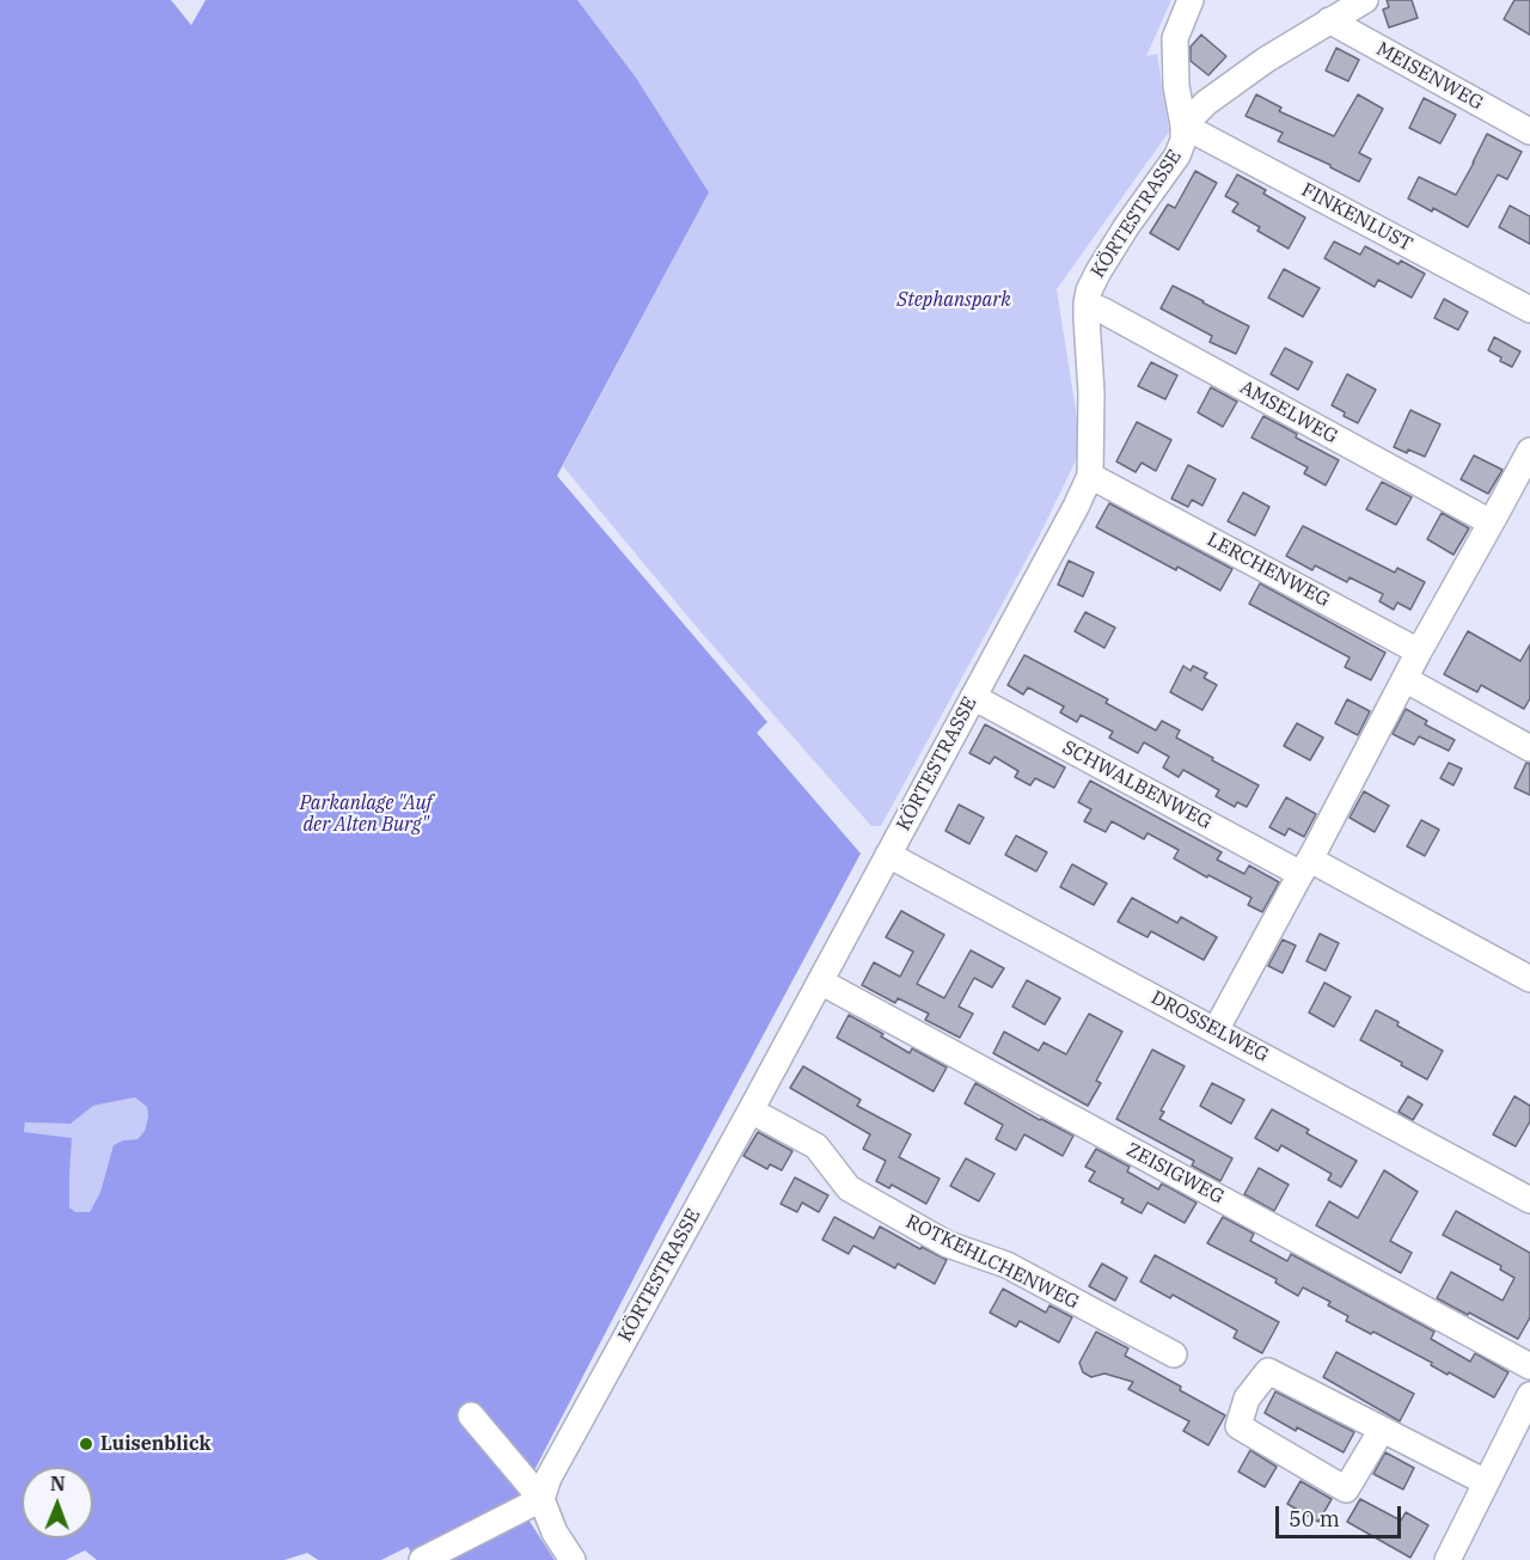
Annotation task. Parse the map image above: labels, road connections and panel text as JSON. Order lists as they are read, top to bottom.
{
  "streets": {
    "street": [
      "MEISENWEG",
      "KÖRTESTRASSE",
      "FINKENLUST",
      "AMSELWEG",
      "LERCHENWEG",
      "SCHWALBENWEG",
      "DROSSELWEG",
      "ZEISIGWEG",
      "ROTKEHLCHENWEG"
    ]
  },
  "crossings": [
    ["KÖRTESTRASSE", "FINKENLUST"],
    ["KÖRTESTRASSE", "AMSELWEG"],
    ["KÖRTESTRASSE", "LERCHENWEG"],
    ["KÖRTESTRASSE", "SCHWALBENWEG"],
    ["KÖRTESTRASSE", "DROSSELWEG"],
    ["KÖRTESTRASSE", "ZEISIGWEG"],
    ["KÖRTESTRASSE", "ROTKEHLCHENWEG"]
  ],
  "parks": ["Stephanspark", "Parkanlage \"Auf der Alten Burg\""],
  "places": ["Luisenblick"],
  "scale_bar": "50 m",
  "north": "top"
}
